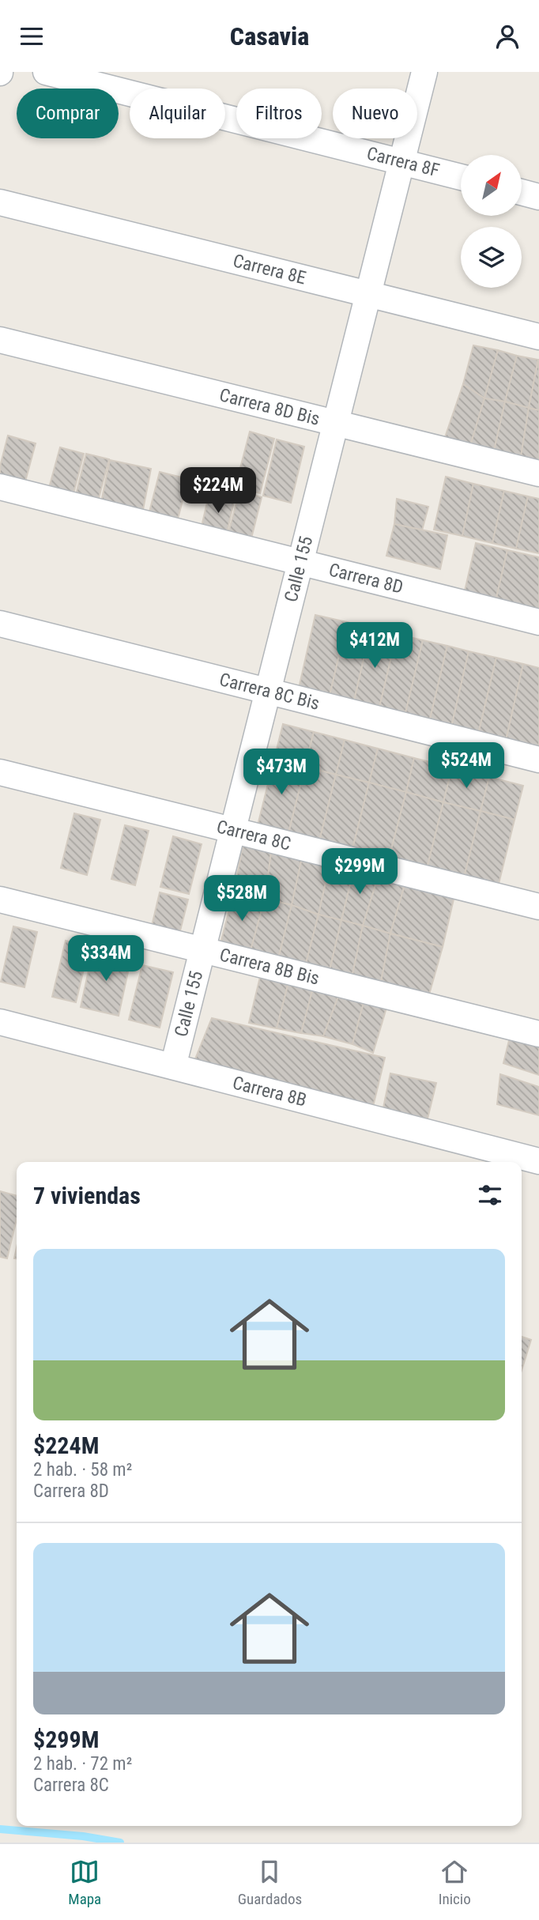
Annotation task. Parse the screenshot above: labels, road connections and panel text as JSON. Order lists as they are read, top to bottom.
{
  "streets": {
    "street": [
      "Carrera 8F",
      "Carrera 8E",
      "Carrera 8D Bis",
      "Calle 155",
      "Carrera 8D",
      "Carrera 8C Bis",
      "Carrera 8C",
      "Carrera 8B Bis",
      "Carrera 8B"
    ]
  },
  "crossings": [
    ["Carrera 8F", "Calle 155"],
    ["Carrera 8E", "Calle 155"],
    ["Carrera 8D Bis", "Calle 155"],
    ["Calle 155", "Carrera 8D"],
    ["Calle 155", "Carrera 8C Bis"],
    ["Calle 155", "Carrera 8C"],
    ["Calle 155", "Carrera 8B Bis"],
    ["Calle 155", "Carrera 8B"]
  ],
  "north": "top right",
  "page": {
    "header": "Casavia",
    "chip": [
      "Comprar",
      "Alquilar",
      "Filtros",
      "Nuevo"
    ],
    "price": [
      "$224M",
      "$412M",
      "$524M",
      "$473M",
      "$299M",
      "$528M",
      "$334M"
    ],
    "heading": "7 viviendas",
    "list": [
      {
        "name": "$224M",
        "note": "2 hab. · 58 m² · Carrera 8D"
      },
      {
        "name": "$299M",
        "note": "2 hab. · 72 m² · Carrera 8C"
      }
    ],
    "tabs": ["Mapa", "Guardados", "Inicio"]
  }
}
